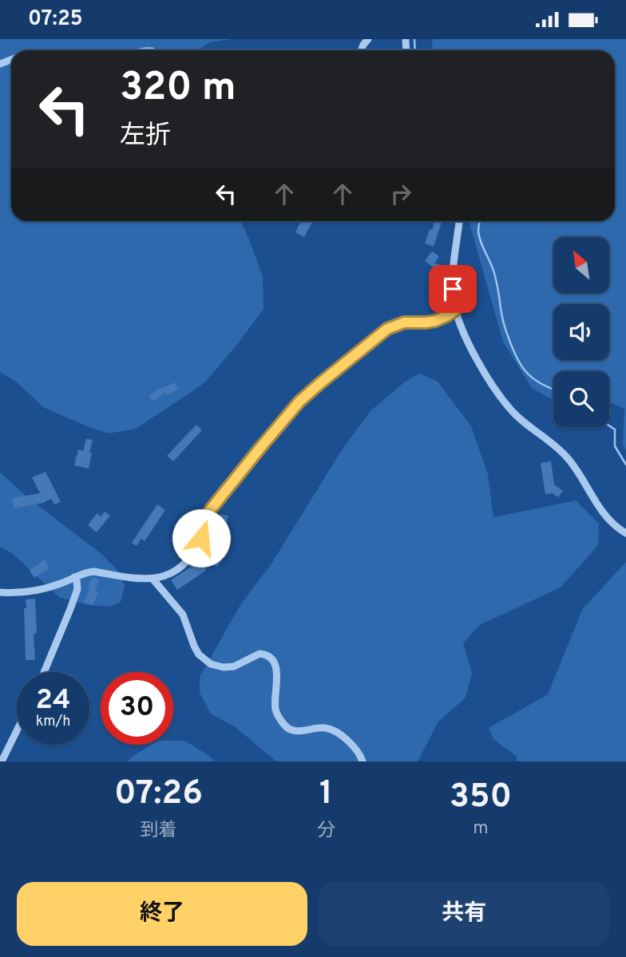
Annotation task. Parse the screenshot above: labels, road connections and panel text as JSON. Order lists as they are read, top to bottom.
{
  "north": "top left",
  "page": {
    "status": "07:25",
    "turn": ["320 m", "左折"],
    "speed": "24 km/h",
    "limit": "30",
    "eta": [
      "07:26",
      "到着",
      "1",
      "分",
      "350",
      "m"
    ],
    "buttons": ["終了", "共有"]
  }
}
